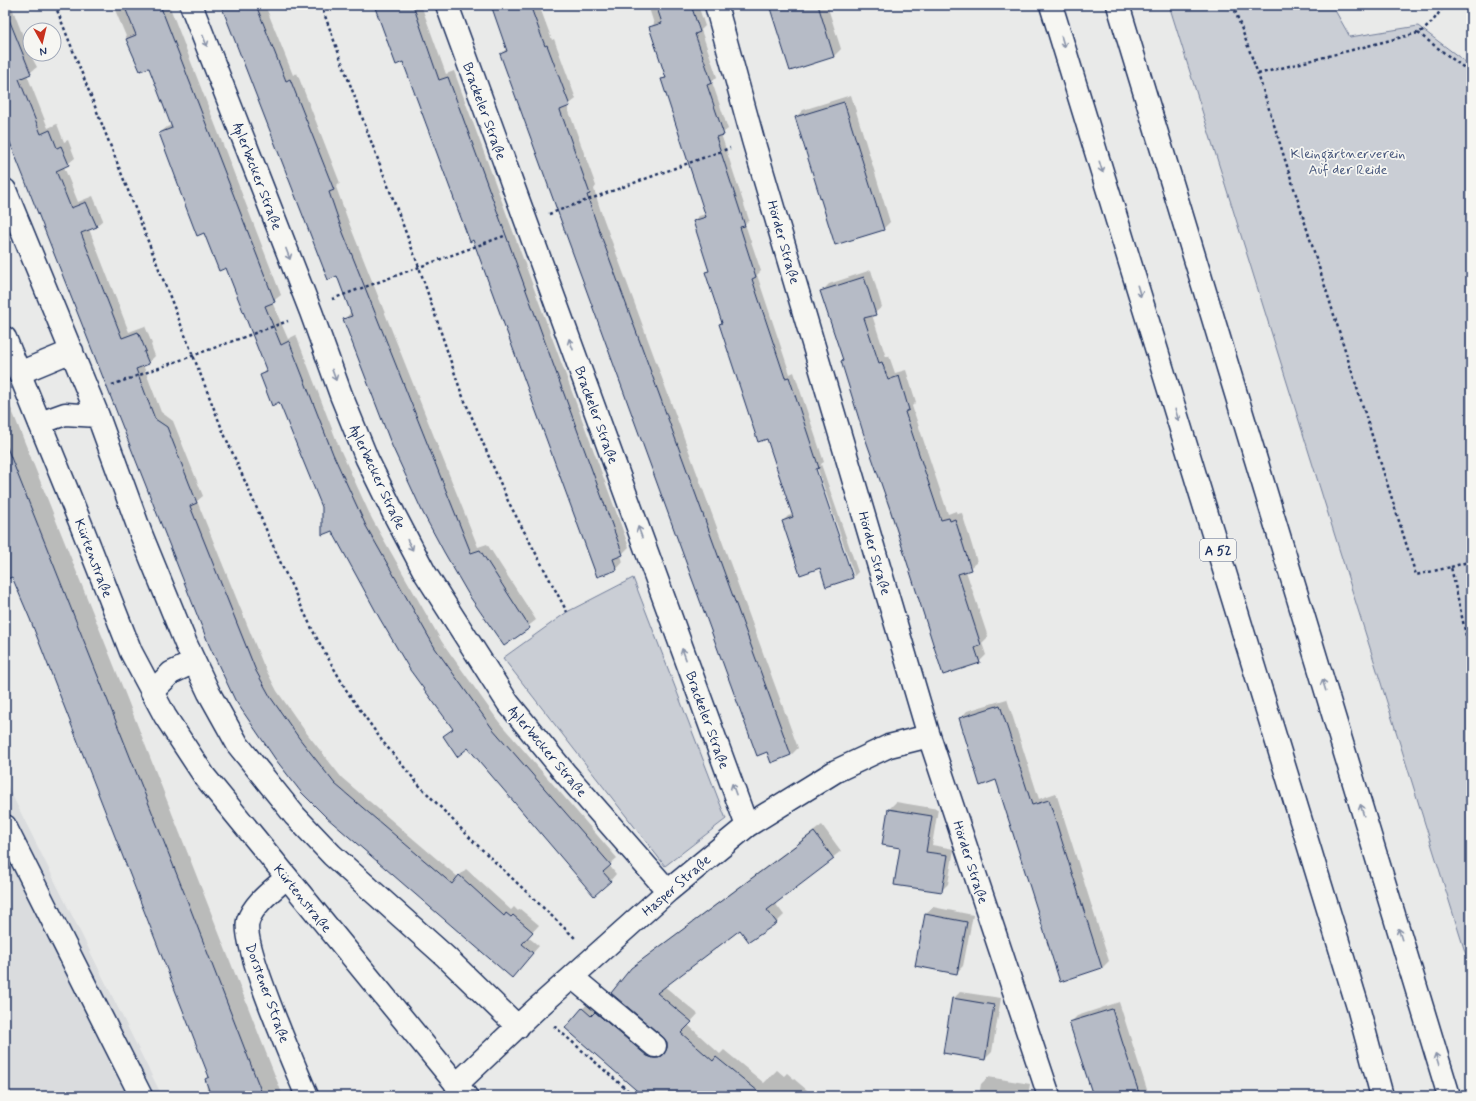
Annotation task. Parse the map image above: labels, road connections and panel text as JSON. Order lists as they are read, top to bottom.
{
  "streets": {
    "main road": [
      "Brackeler Straße",
      "Aplerbecker Straße",
      "Hörder Straße",
      "A 52",
      "Kürtenstraße",
      "Hasper Straße",
      "Dorstener Straße"
    ]
  },
  "crossings": [
    ["Brackeler Straße", "Hasper Straße"],
    ["Aplerbecker Straße", "Hasper Straße"],
    ["Hörder Straße", "Hasper Straße"],
    ["Kürtenstraße", "Hasper Straße"],
    ["Kürtenstraße", "Dorstener Straße"]
  ],
  "one_way": ["Brackeler Straße", "Aplerbecker Straße"],
  "parks": ["Kleingärtnerverein Auf der Reide"],
  "north": "bottom"
}
